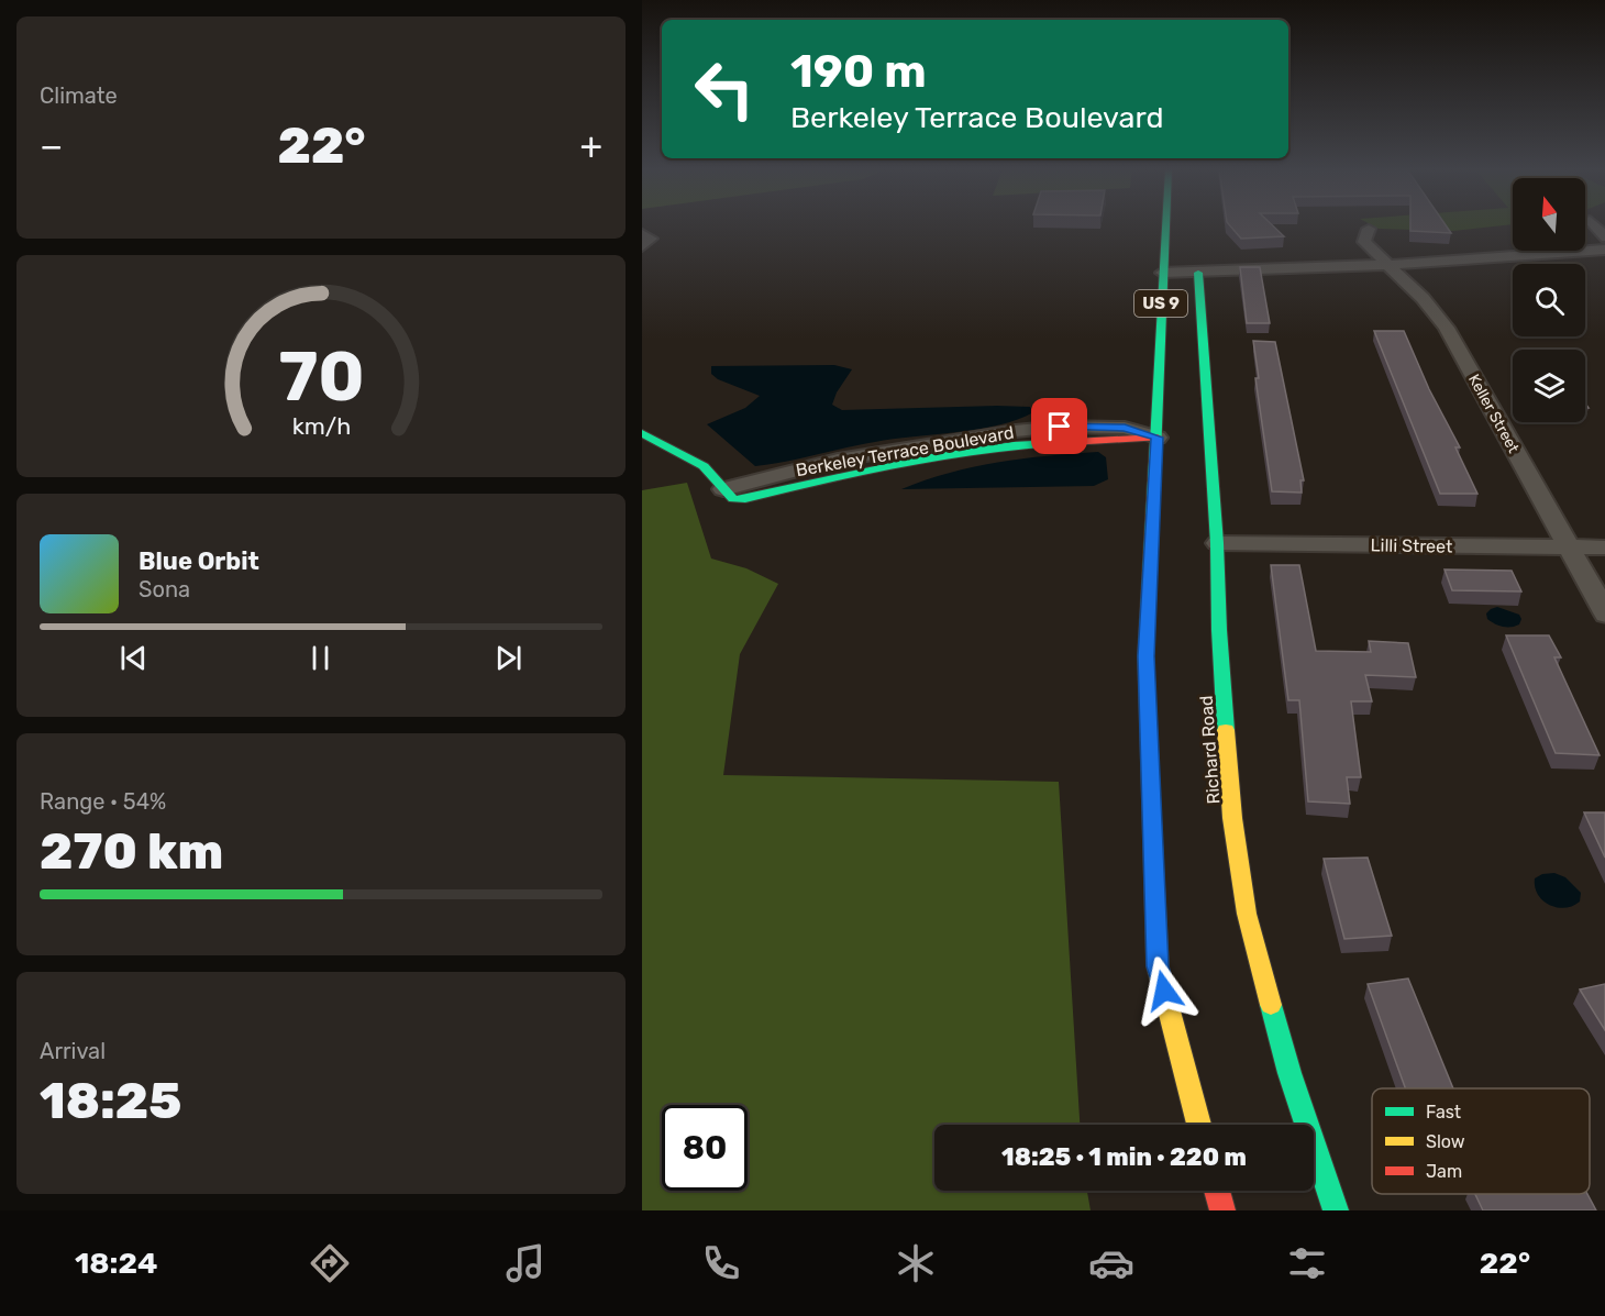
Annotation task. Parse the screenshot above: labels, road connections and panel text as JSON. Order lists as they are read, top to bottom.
{
  "streets": {
    "main road": ["US 9", "Richard Road"],
    "street": ["Keller Street", "Berkeley Terrace Boulevard", "Lilli Street"]
  },
  "crossings": [
    ["US 9", "Berkeley Terrace Boulevard"],
    ["Keller Street", "Lilli Street"],
    ["Lilli Street", "Richard Road"]
  ],
  "legend": ["Fast", "Slow", "Jam"],
  "north": "top",
  "page": {
    "tile": [
      "Climate",
      ["Range · 54%", "270 km"],
      ["Arrival", "18:25"]
    ],
    "turn": ["190 m", "Berkeley Terrace Boulevard"],
    "heat": ["−", "22°", "+"],
    "song": ["Blue Orbit", "Sona"],
    "limit": "80",
    "trip": "18:25 · 1 min · 220 m",
    "tabs": ["18:24", "22°"],
    "gauge": ["70", "km/h"]
  }
}
